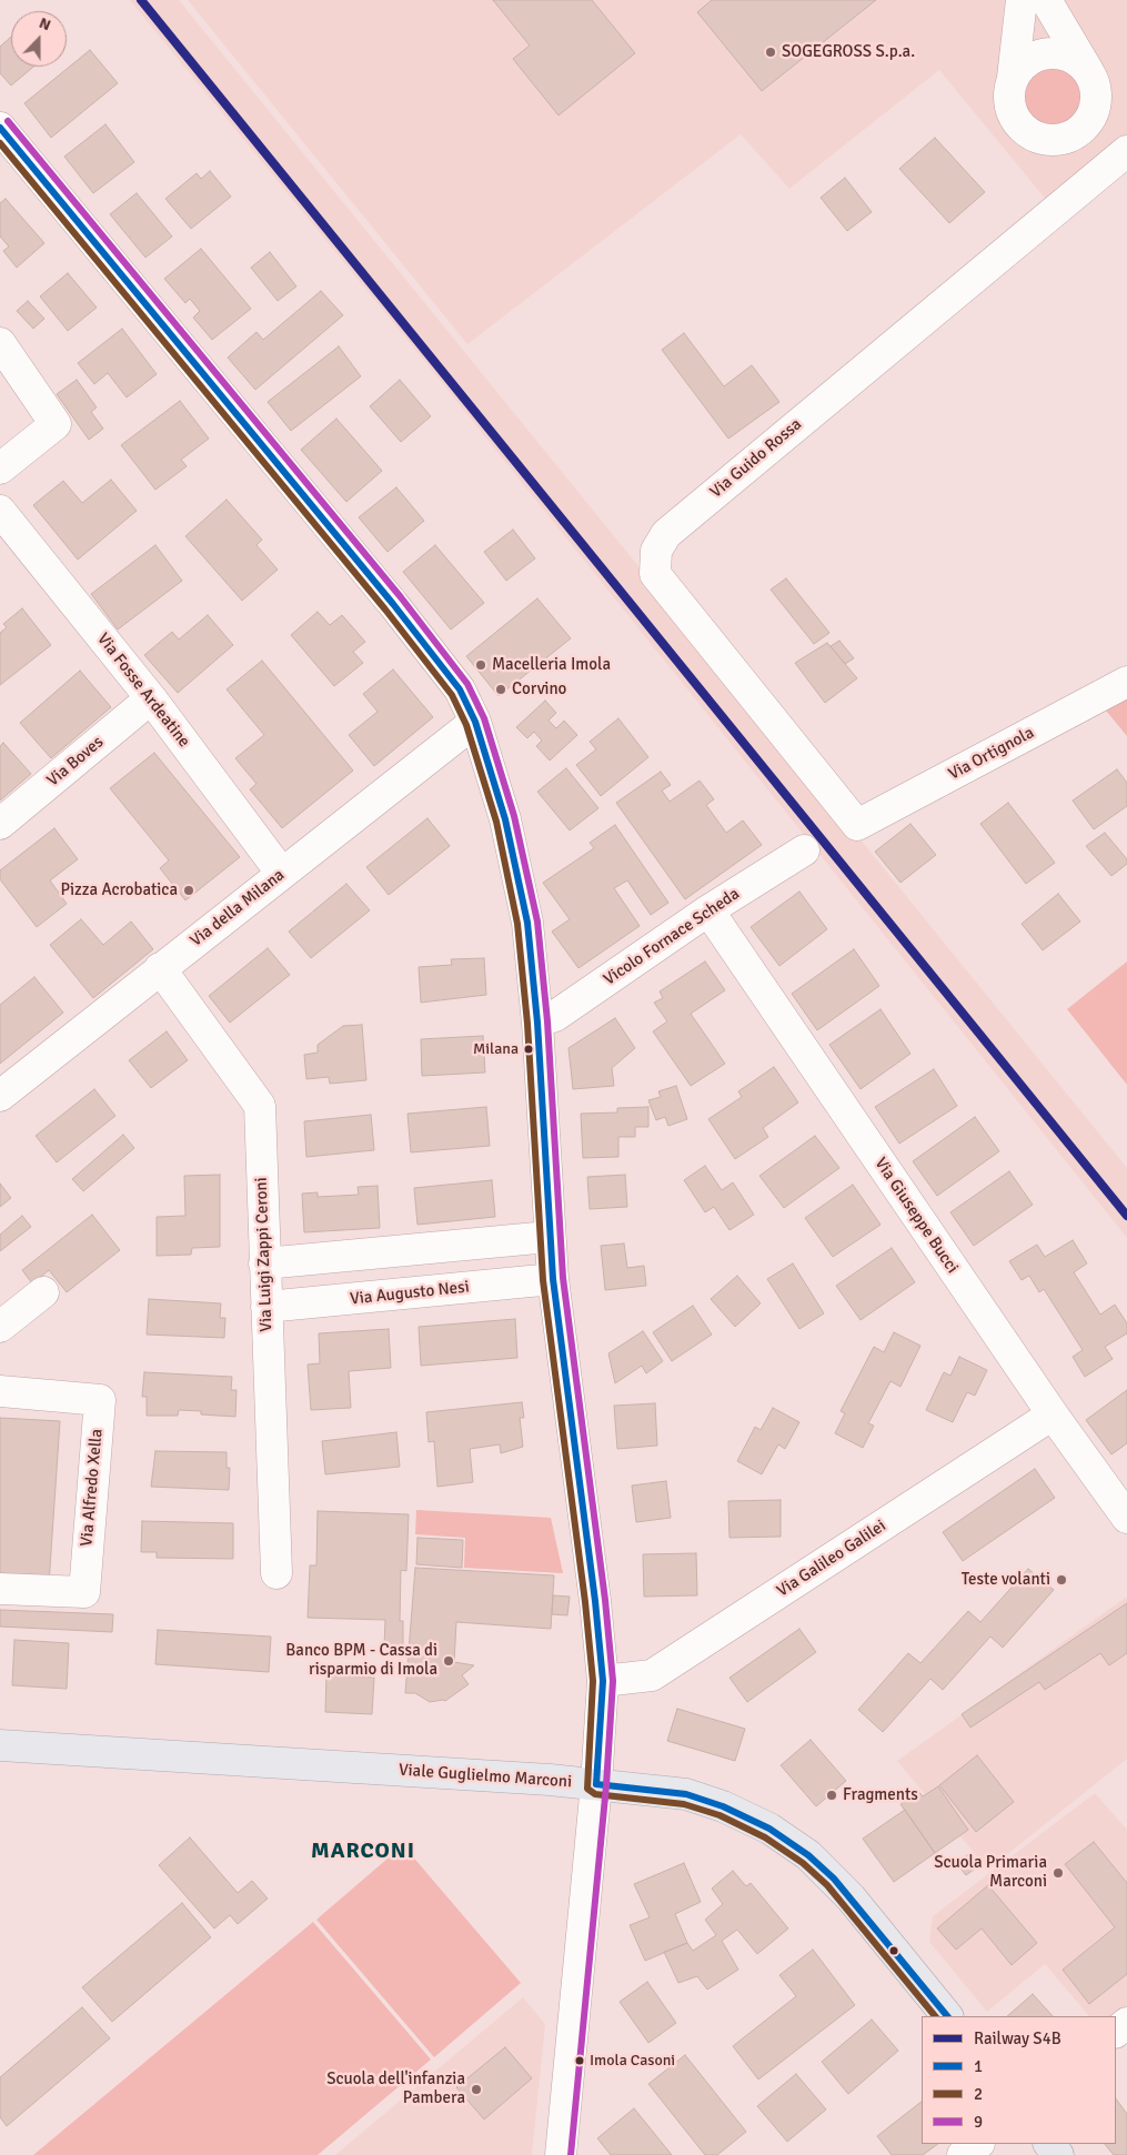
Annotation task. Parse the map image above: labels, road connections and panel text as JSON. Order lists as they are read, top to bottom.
{
  "streets": {
    "main road": ["Viale Guglielmo Marconi"],
    "street": [
      "Via Guido Rossa",
      "Via Fosse Ardeatine",
      "Via Ortignola",
      "Via Boves",
      "Via della Milana",
      "Vicolo Fornace Scheda",
      "Via Giuseppe Bucci",
      "Via Luigi Zappi Ceroni",
      "Via Augusto Nesi",
      "Via Alfredo Xella",
      "Via Galileo Galilei"
    ]
  },
  "crossings": [
    ["Via Guido Rossa", "Via Ortignola"],
    ["Via Fosse Ardeatine", "Via Boves"],
    ["Via Fosse Ardeatine", "Via della Milana"],
    ["Via della Milana", "Via Luigi Zappi Ceroni"],
    ["Vicolo Fornace Scheda", "Via Giuseppe Bucci"],
    ["Via Giuseppe Bucci", "Via Galileo Galilei"],
    ["Via Luigi Zappi Ceroni", "Via Augusto Nesi"]
  ],
  "districts": ["MARCONI"],
  "places": [
    "SOGEGROSS S.p.a.",
    "Macelleria Imola",
    "Corvino",
    "Pizza Acrobatica",
    "Milana",
    "Teste volanti",
    "Banco BPM - Cassa di risparmio di Imola",
    "Fragments",
    "Scuola Primaria Marconi",
    "Imola Casoni",
    "Scuola dell'infanzia Pambera"
  ],
  "lines": [
    "rail line S4B",
    "transit line 9",
    "transit line 1",
    "transit line 2"
  ],
  "legend": [
    "Railway S4B",
    "1",
    "2",
    "9"
  ],
  "north": "top"
}
